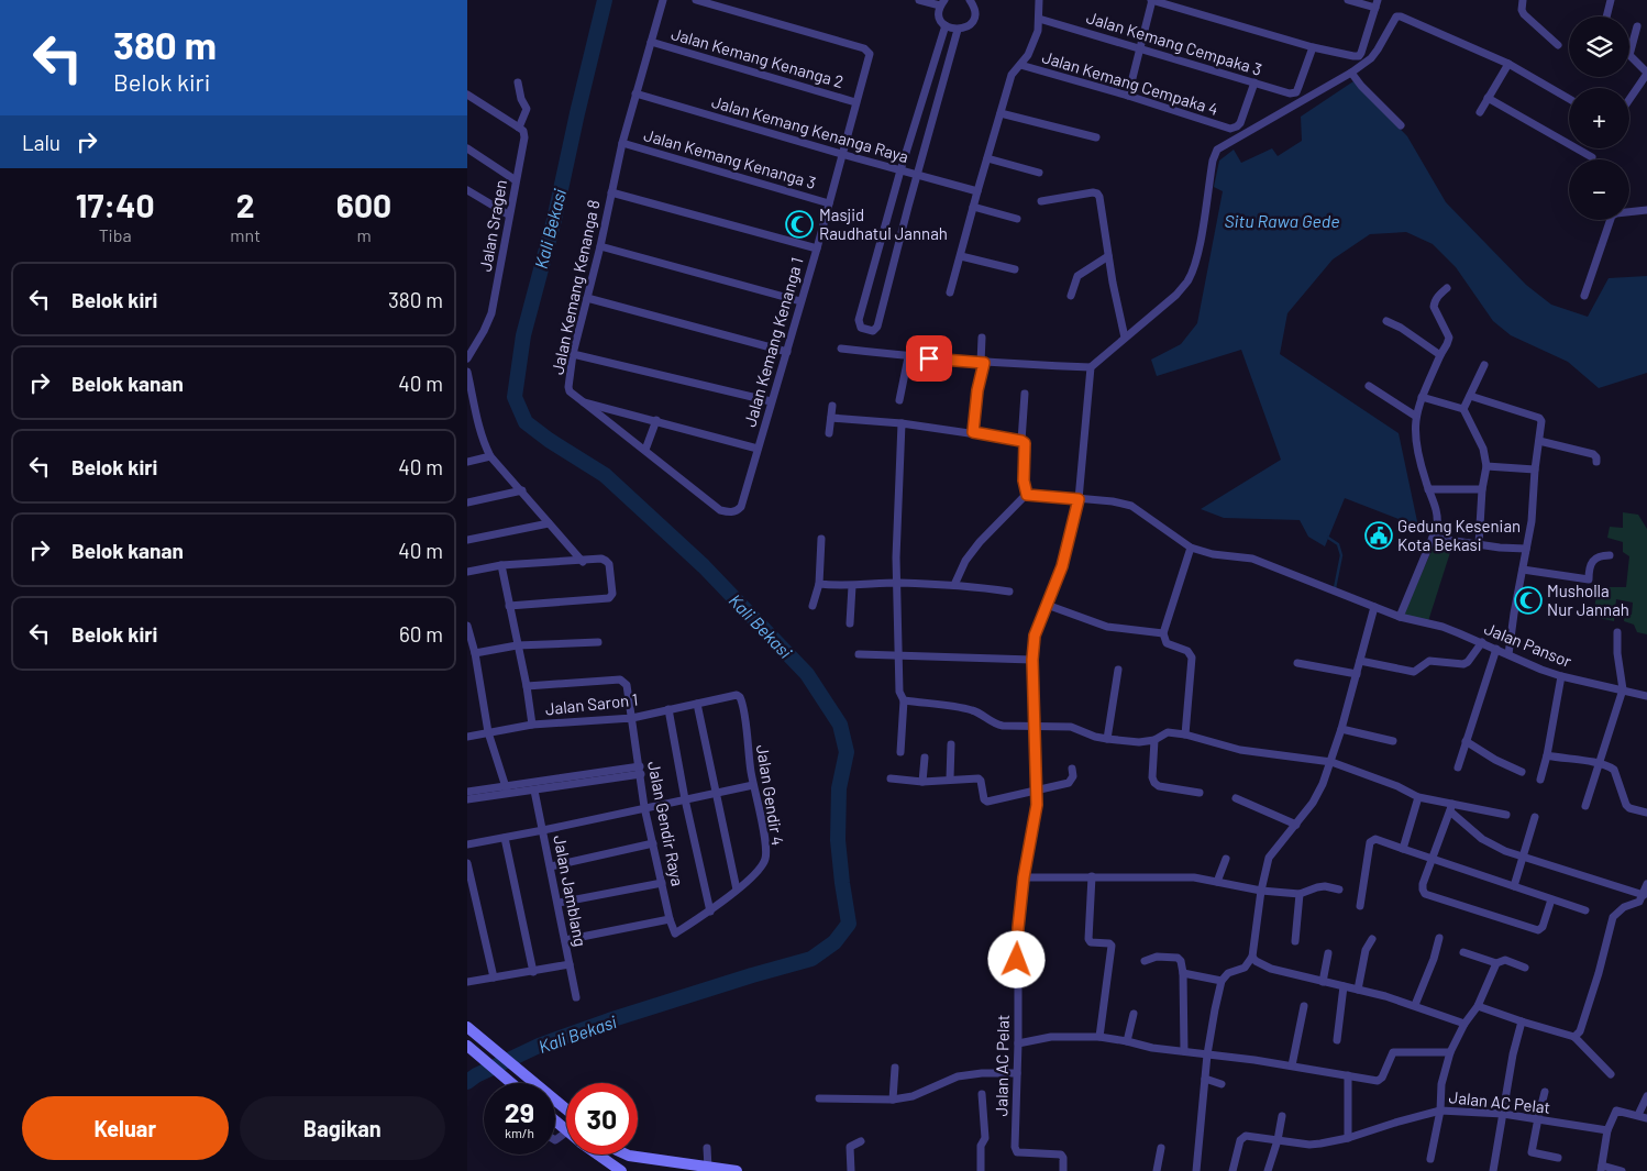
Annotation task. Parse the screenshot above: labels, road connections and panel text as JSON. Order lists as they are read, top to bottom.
{
  "streets": {
    "street": [
      "Jalan Kemang Cempaka 3",
      "Jalan Kemang Kenanga 2",
      "Jalan Kemang Cempaka 4",
      "Jalan Kemang Kenanga Raya",
      "Jalan Kemang Kenanga 3",
      "Jalan Sragen",
      "Jalan Kemang Kenanga 8",
      "Jalan Kemang Kenanga 1",
      "Jalan Pansor",
      "Jalan Saron 1",
      "Jalan Gendir 4",
      "Jalan Gendir Raya",
      "Jalan Jamblang",
      "Jalan AC Pelat"
    ]
  },
  "crossings": [
    ["Jalan Kemang Cempaka 3", "Jalan Kemang Cempaka 4"],
    ["Jalan Kemang Kenanga 2", "Jalan Kemang Kenanga 8"],
    ["Jalan Kemang Kenanga 2", "Jalan Kemang Kenanga 1"],
    ["Jalan Kemang Kenanga Raya", "Jalan Kemang Kenanga 8"],
    ["Jalan Kemang Kenanga Raya", "Jalan Kemang Kenanga 1"],
    ["Jalan Kemang Kenanga 3", "Jalan Kemang Kenanga 8"],
    ["Jalan Kemang Kenanga 3", "Jalan Kemang Kenanga 1"],
    ["Jalan Saron 1", "Jalan Gendir 4"],
    ["Jalan Saron 1", "Jalan Gendir Raya"],
    ["Jalan Gendir 4", "Jalan Gendir Raya"]
  ],
  "water": ["Situ Rawa Gede", "Kali Bekasi"],
  "places": {
    "mosque": ["Masjid Raudhatul Jannah", "Musholla Nur Jannah"],
    "public building": ["Gedung Kesenian Kota Bekasi"]
  },
  "page": {
    "turn": ["380 m", "Belok kiri"],
    "map_buttons": ["+", "−"],
    "then": "Lalu",
    "eta": [
      "17:40",
      "Tiba",
      "2",
      "mnt",
      "600",
      "m"
    ],
    "list": [
      {
        "name": "Belok kiri",
        "value": "380 m"
      },
      {
        "name": "Belok kanan",
        "value": "40 m"
      },
      {
        "name": "Belok kiri",
        "value": "40 m"
      },
      {
        "name": "Belok kanan",
        "value": "40 m"
      },
      {
        "name": "Belok kiri",
        "value": "60 m"
      }
    ],
    "speed": "29 km/h",
    "limit": "30",
    "buttons": ["Keluar", "Bagikan"]
  }
}
